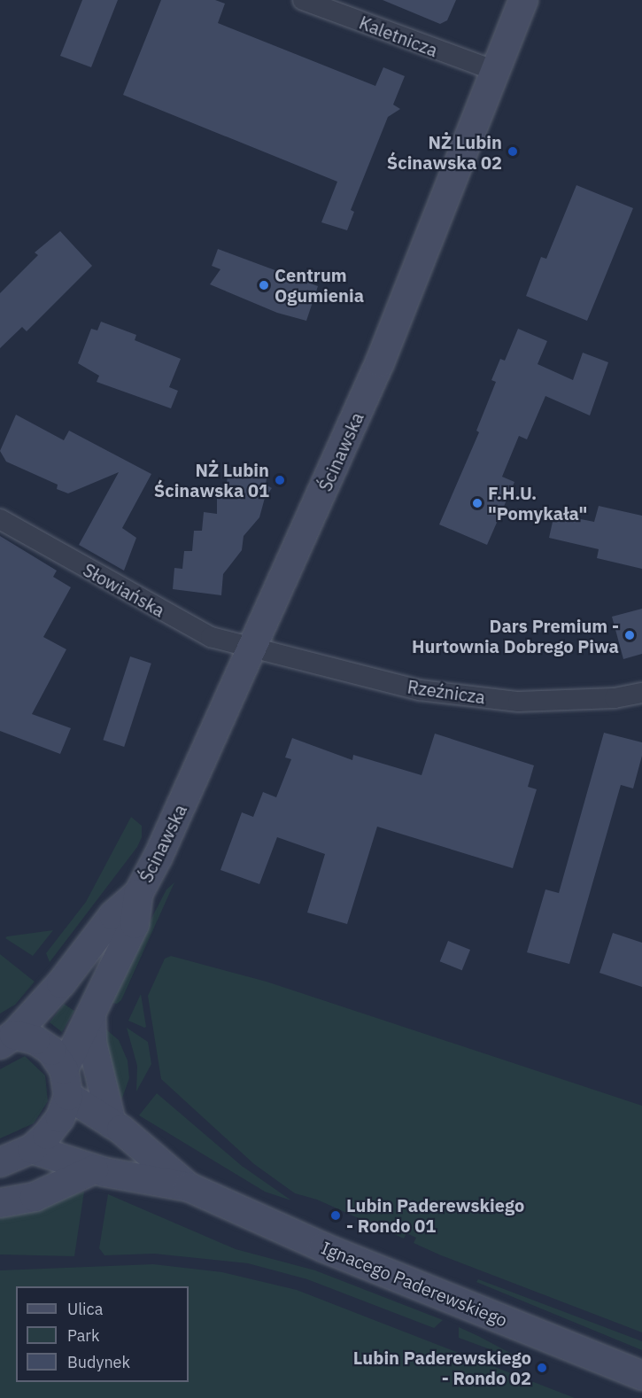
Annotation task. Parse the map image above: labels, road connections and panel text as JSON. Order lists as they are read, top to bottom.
{
  "streets": {
    "main road": ["Ścinawska", "Ignacego Paderewskiego"],
    "street": ["Kaletnicza", "Słowiańska", "Rzeźnicza"]
  },
  "crossings": [
    ["Kaletnicza", "Ścinawska"],
    ["Ścinawska", "Słowiańska"],
    ["Ścinawska", "Rzeźnicza"],
    ["Ścinawska", "Ignacego Paderewskiego"],
    ["Słowiańska", "Rzeźnicza"]
  ],
  "places": [
    "NŻ Lubin Ścinawska 02",
    "Centrum Ogumienia",
    "NŻ Lubin Ścinawska 01",
    "F.H.U. \"Pomykała\"",
    "Dars Premium - Hurtownia Dobrego Piwa",
    "Lubin Paderewskiego - Rondo 01",
    "Lubin Paderewskiego - Rondo 02"
  ],
  "legend": ["Ulica", "Park", "Budynek"]
}
